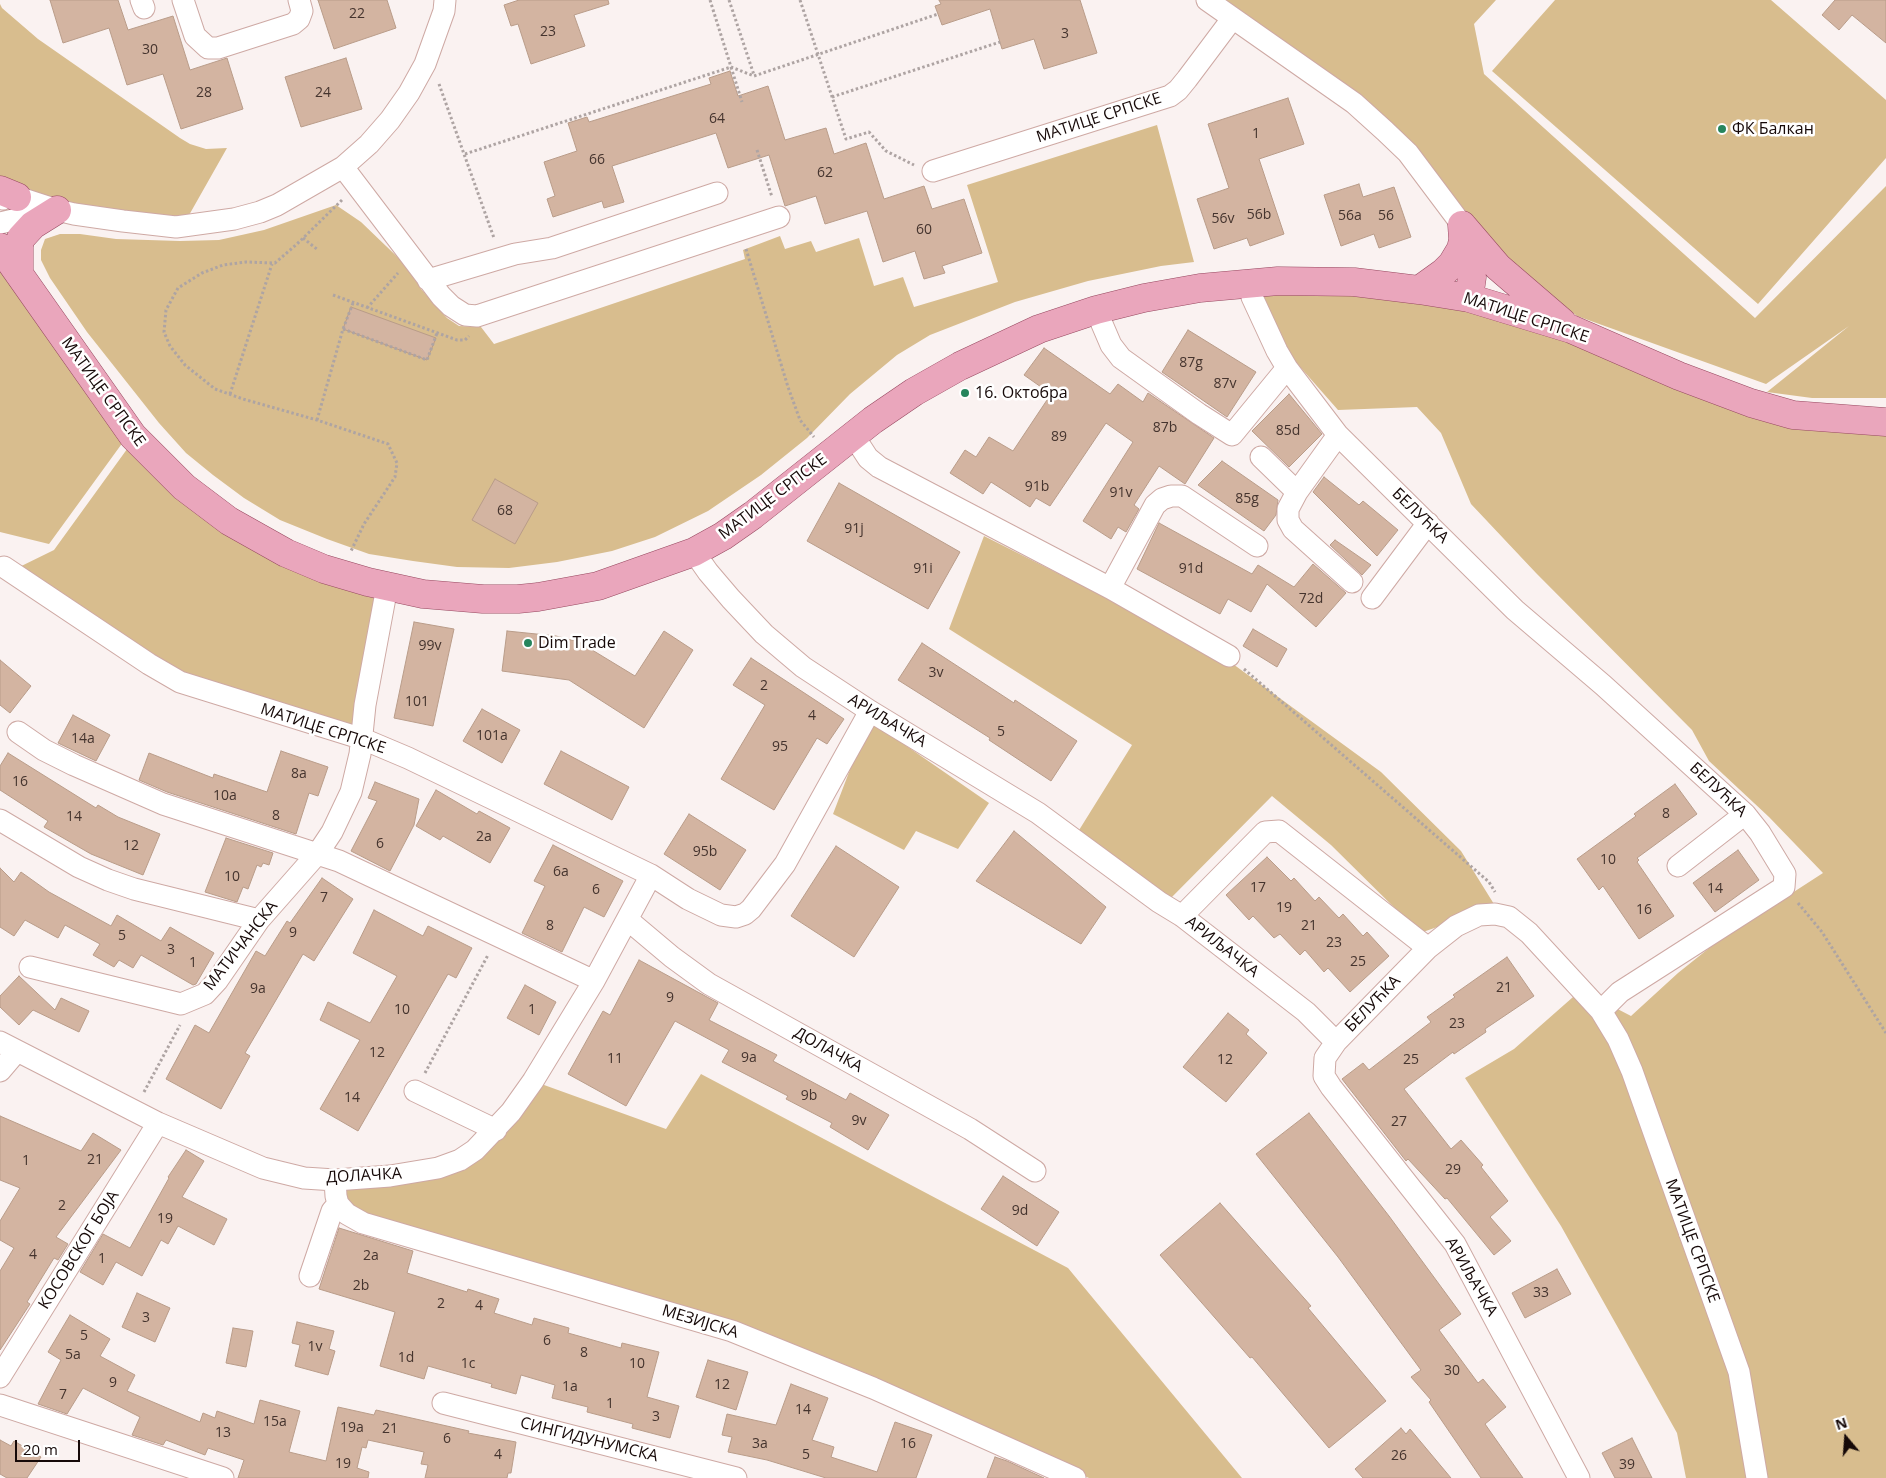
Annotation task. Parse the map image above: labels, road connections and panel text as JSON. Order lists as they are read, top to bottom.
{
  "streets": {
    "main road": ["МАТИЦЕ СРПСКЕ"],
    "street": [
      "БЕЛУЋКА",
      "АРИЉАЧКА",
      "МАТИЧАНСКА",
      "ДОЛАЧКА",
      "КОСОВСКОГ БОЈА",
      "МЕЗИЈСКА",
      "СИНГИДУНУМСКА"
    ]
  },
  "crossings": [
    ["МАТИЦЕ СРПСКЕ", "БЕЛУЋКА"],
    ["МАТИЦЕ СРПСКЕ", "АРИЉАЧКА"],
    ["МАТИЦЕ СРПСКЕ", "МАТИЧАНСКА"],
    ["МАТИЦЕ СРПСКЕ", "ДОЛАЧКА"],
    ["БЕЛУЋКА", "АРИЉАЧКА"],
    ["ДОЛАЧКА", "КОСОВСКОГ БОЈА"]
  ],
  "places": ["ФК Балкан", "16. Октобра", "Dim Trade"],
  "house_numbers": [
    "22",
    "23",
    "3",
    "30",
    "28",
    "24",
    "64",
    "1",
    "66",
    "62",
    "56b",
    "56a",
    "56",
    "56v",
    "60",
    "87g",
    "87v",
    "87b",
    "85d",
    "89",
    "91b",
    "91v",
    "85g",
    "68",
    "91j",
    "91i",
    "91d",
    "72d",
    "99v",
    "3v",
    "2",
    "101",
    "4",
    "5",
    "101a",
    "14a",
    "95",
    "8a",
    "16",
    "10a",
    "8",
    "8",
    "14",
    "2a",
    "6",
    "12",
    "95b",
    "10",
    "6a",
    "10",
    "17",
    "14",
    "6",
    "7",
    "19",
    "16",
    "8",
    "21",
    "9",
    "5",
    "23",
    "3",
    "25",
    "1",
    "21",
    "9a",
    "9",
    "10",
    "1",
    "23",
    "12",
    "9a",
    "11",
    "12",
    "25",
    "9b",
    "14",
    "9v",
    "27",
    "21",
    "1",
    "29",
    "2",
    "9d",
    "19",
    "4",
    "2a",
    "1",
    "2b",
    "33",
    "2",
    "4",
    "3",
    "5",
    "6",
    "1v",
    "8",
    "5a",
    "1d",
    "1c",
    "10",
    "30",
    "9",
    "12",
    "1a",
    "7",
    "1",
    "14",
    "3",
    "15a",
    "19a",
    "21",
    "13",
    "6",
    "3a",
    "16",
    "4",
    "5",
    "26",
    "19",
    "39"
  ],
  "scale_bar": "20 m",
  "north": "top"
}
